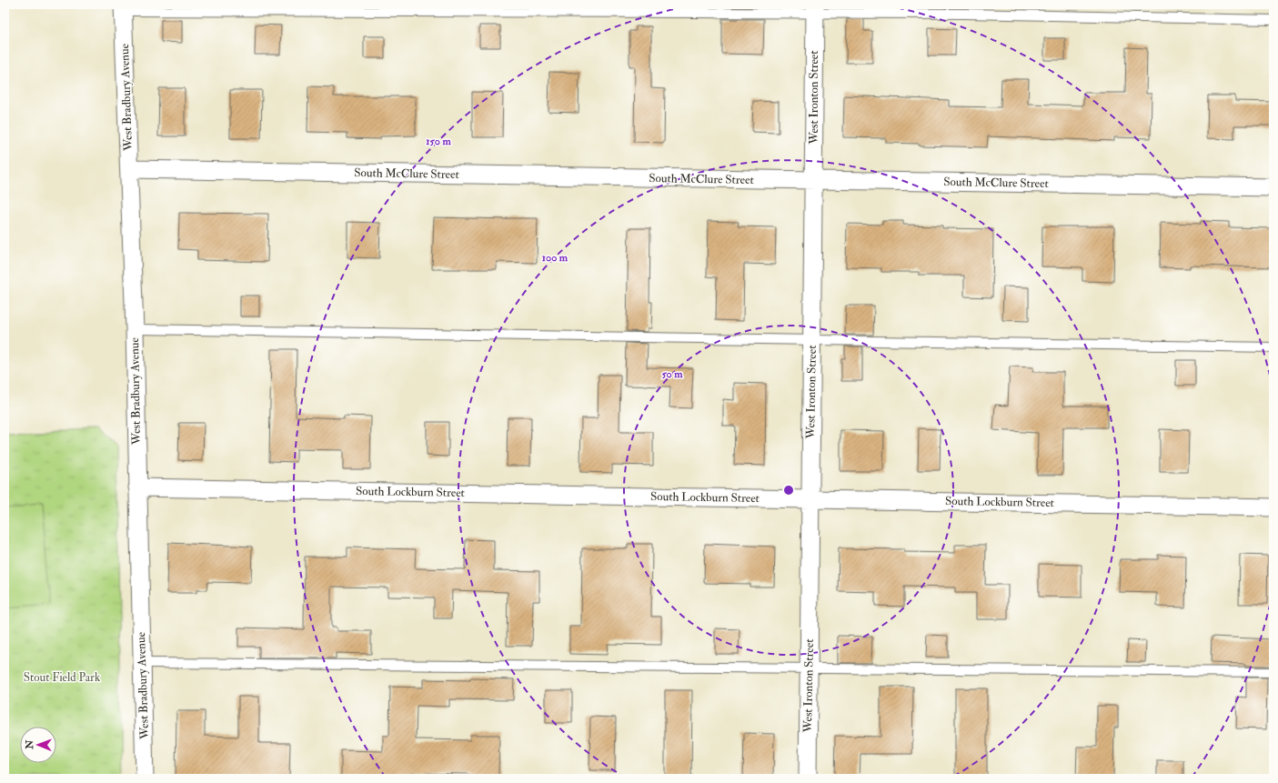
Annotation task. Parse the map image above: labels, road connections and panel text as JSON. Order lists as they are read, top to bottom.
{
  "streets": {
    "street": [
      "West Bradbury Avenue",
      "West Ironton Street",
      "South McClure Street",
      "South Lockburn Street"
    ]
  },
  "crossings": [
    ["West Bradbury Avenue", "South McClure Street"],
    ["West Bradbury Avenue", "South Lockburn Street"],
    ["West Ironton Street", "South McClure Street"],
    ["West Ironton Street", "South Lockburn Street"]
  ],
  "parks": ["Stout Field Park"],
  "north": "left",
  "rings": ["150 m", "100 m", "50 m"]
}
